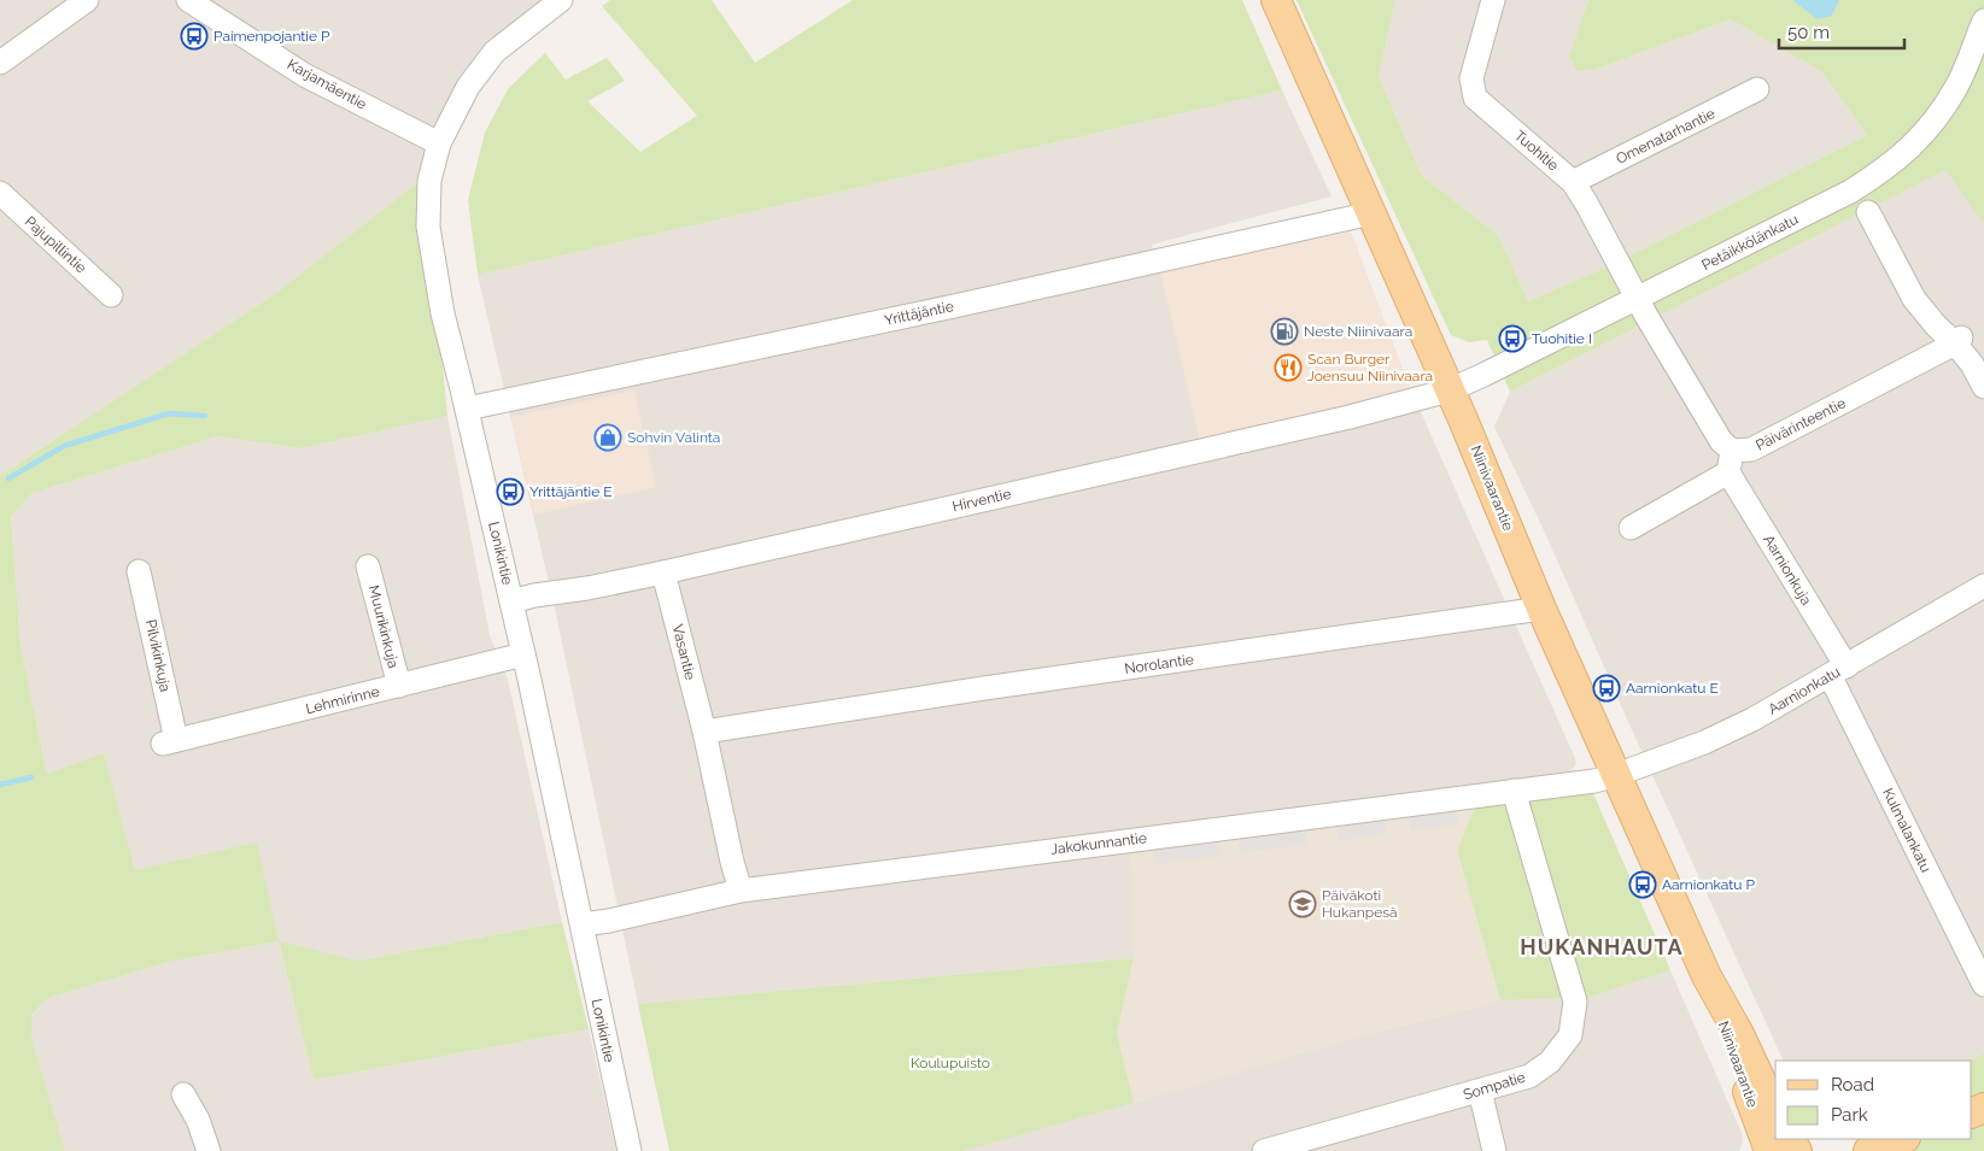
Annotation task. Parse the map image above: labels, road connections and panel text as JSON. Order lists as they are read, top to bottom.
{
  "streets": {
    "main road": ["Niinivaarantie"],
    "street": [
      "Karjamäentie",
      "Omenatarhantie",
      "Tuohitie",
      "Petäikkölänkatu",
      "Pajupillintie",
      "Yrittäjäntie",
      "Päivärinteentie",
      "Hirventie",
      "Lonikintie",
      "Aarnionkuja",
      "Muurikinkuja",
      "Vasantie",
      "Pilvikinkuja",
      "Norolantie",
      "Aarnionkatu",
      "Lehmirinne",
      "Kulmalankatu",
      "Jakokunnantie",
      "Sompatie"
    ]
  },
  "crossings": [
    ["Karjamäentie", "Lonikintie"],
    ["Omenatarhantie", "Tuohitie"],
    ["Tuohitie", "Petäikkölänkatu"],
    ["Petäikkölänkatu", "Niinivaarantie"],
    ["Petäikkölänkatu", "Hirventie"],
    ["Yrittäjäntie", "Niinivaarantie"],
    ["Yrittäjäntie", "Lonikintie"],
    ["Päivärinteentie", "Aarnionkuja"],
    ["Niinivaarantie", "Hirventie"],
    ["Niinivaarantie", "Norolantie"],
    ["Niinivaarantie", "Aarnionkatu"],
    ["Niinivaarantie", "Jakokunnantie"],
    ["Hirventie", "Lonikintie"],
    ["Hirventie", "Vasantie"],
    ["Lonikintie", "Lehmirinne"],
    ["Lonikintie", "Jakokunnantie"],
    ["Aarnionkuja", "Aarnionkatu"],
    ["Aarnionkuja", "Kulmalankatu"],
    ["Muurikinkuja", "Lehmirinne"],
    ["Vasantie", "Norolantie"],
    ["Vasantie", "Jakokunnantie"],
    ["Pilvikinkuja", "Lehmirinne"],
    ["Aarnionkatu", "Kulmalankatu"],
    ["Aarnionkatu", "Jakokunnantie"],
    ["Jakokunnantie", "Sompatie"]
  ],
  "districts": ["HUKANHAUTA"],
  "parks": ["Koulupuisto"],
  "places": {
    "bus stop": [
      "Paimenpojantie P",
      "Tuohitie I",
      "Yrittäjäntie E",
      "Aarnionkatu E",
      "Aarnionkatu P"
    ],
    "fuel station": ["Neste Niinivaara"],
    "restaurant": ["Scan Burger Joensuu Niinivaara"],
    "shop": ["Sohvin Valinta"],
    "school or university": ["Päiväkoti Hukanpesä"]
  },
  "legend": ["Road", "Park"],
  "scale_bar": "50 m"
}
